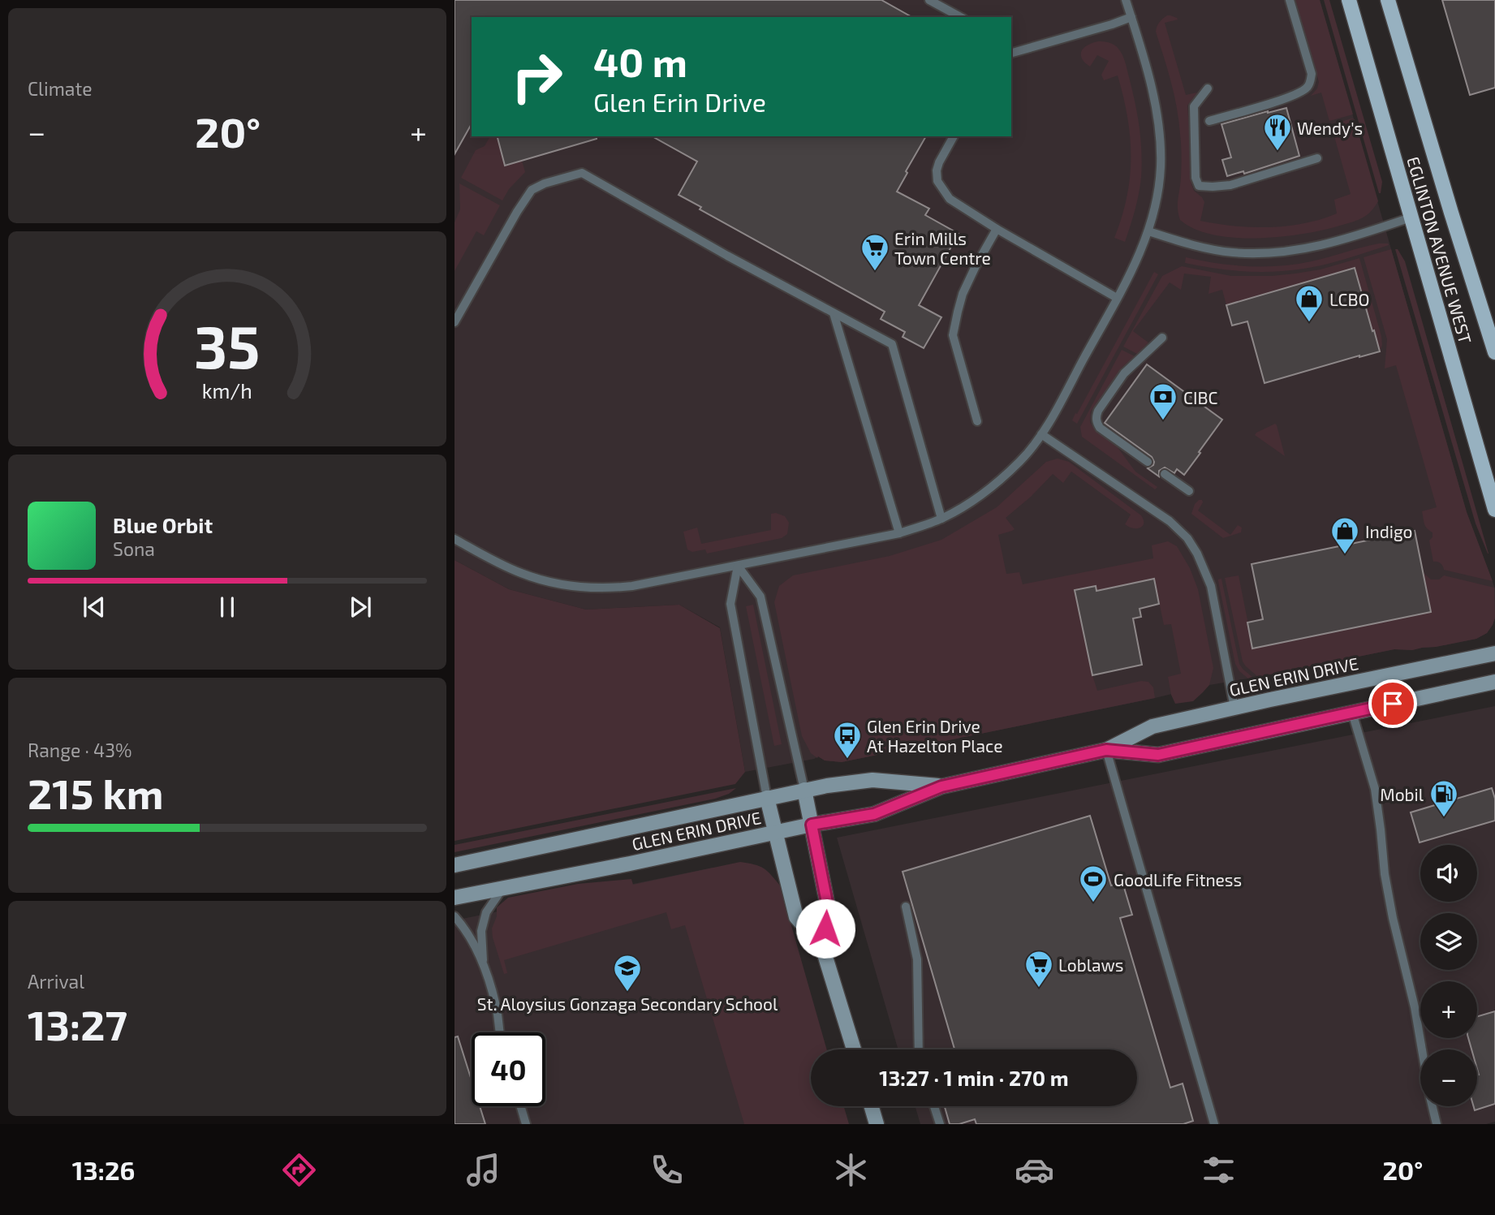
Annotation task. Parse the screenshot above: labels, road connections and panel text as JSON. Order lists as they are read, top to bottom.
{
  "streets": {
    "main road": ["EGLINTON AVENUE WEST"],
    "street": ["GLEN ERIN DRIVE"]
  },
  "places": {
    "restaurant": ["Wendy's"],
    "supermarket": ["Erin Mills Town Centre", "Loblaws"],
    "shop": ["LCBO", "Indigo"],
    "bank": ["CIBC"],
    "bus stop": ["Glen Erin Drive At Hazelton Place"],
    "fuel station": ["Mobil"],
    "sports": ["GoodLife Fitness"],
    "school or university": ["St. Aloysius Gonzaga Secondary School"]
  },
  "page": {
    "tile": [
      "Climate",
      ["Range · 43%", "215 km"],
      ["Arrival", "13:27"]
    ],
    "turn": ["40 m", "Glen Erin Drive"],
    "heat": ["−", "20°", "+"],
    "song": ["Blue Orbit", "Sona"],
    "map_buttons": ["+", "−"],
    "limit": "40",
    "trip": "13:27 · 1 min · 270 m",
    "tabs": ["13:26", "20°"],
    "gauge": ["35", "km/h"]
  }
}
